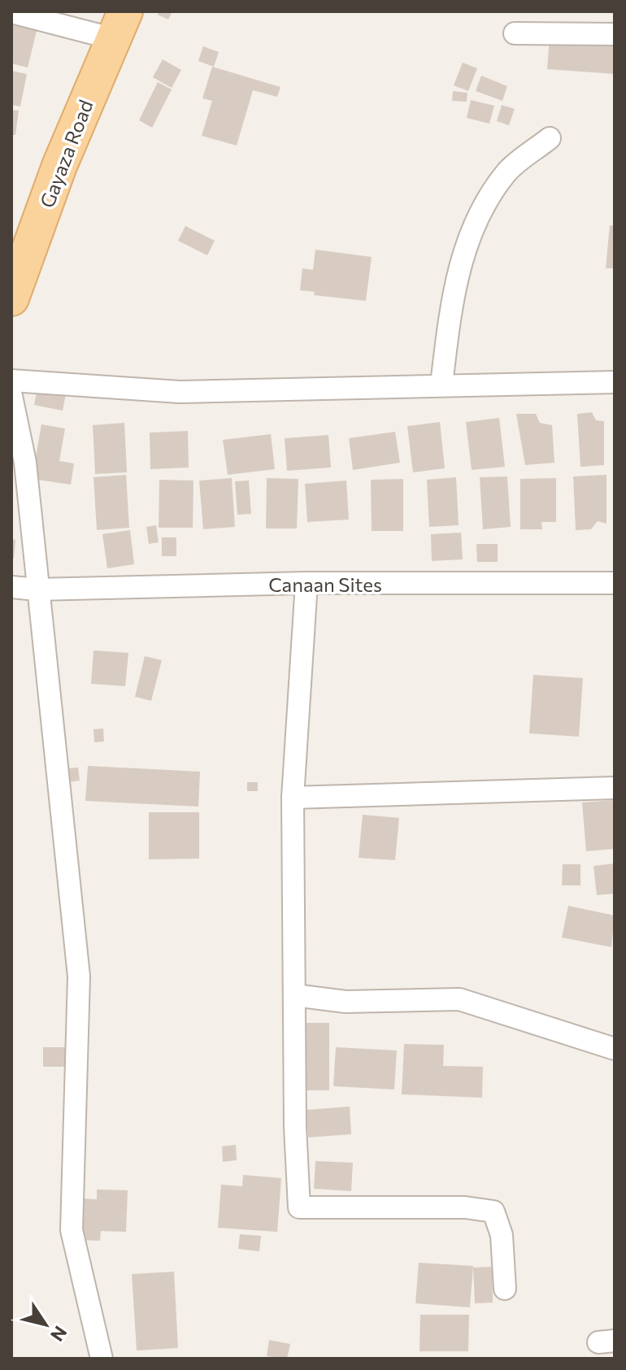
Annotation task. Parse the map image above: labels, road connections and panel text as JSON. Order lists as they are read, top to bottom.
{
  "streets": {
    "main road": ["Gayaza Road"],
    "street": ["Canaan Sites"]
  },
  "north": "bottom right"
}
